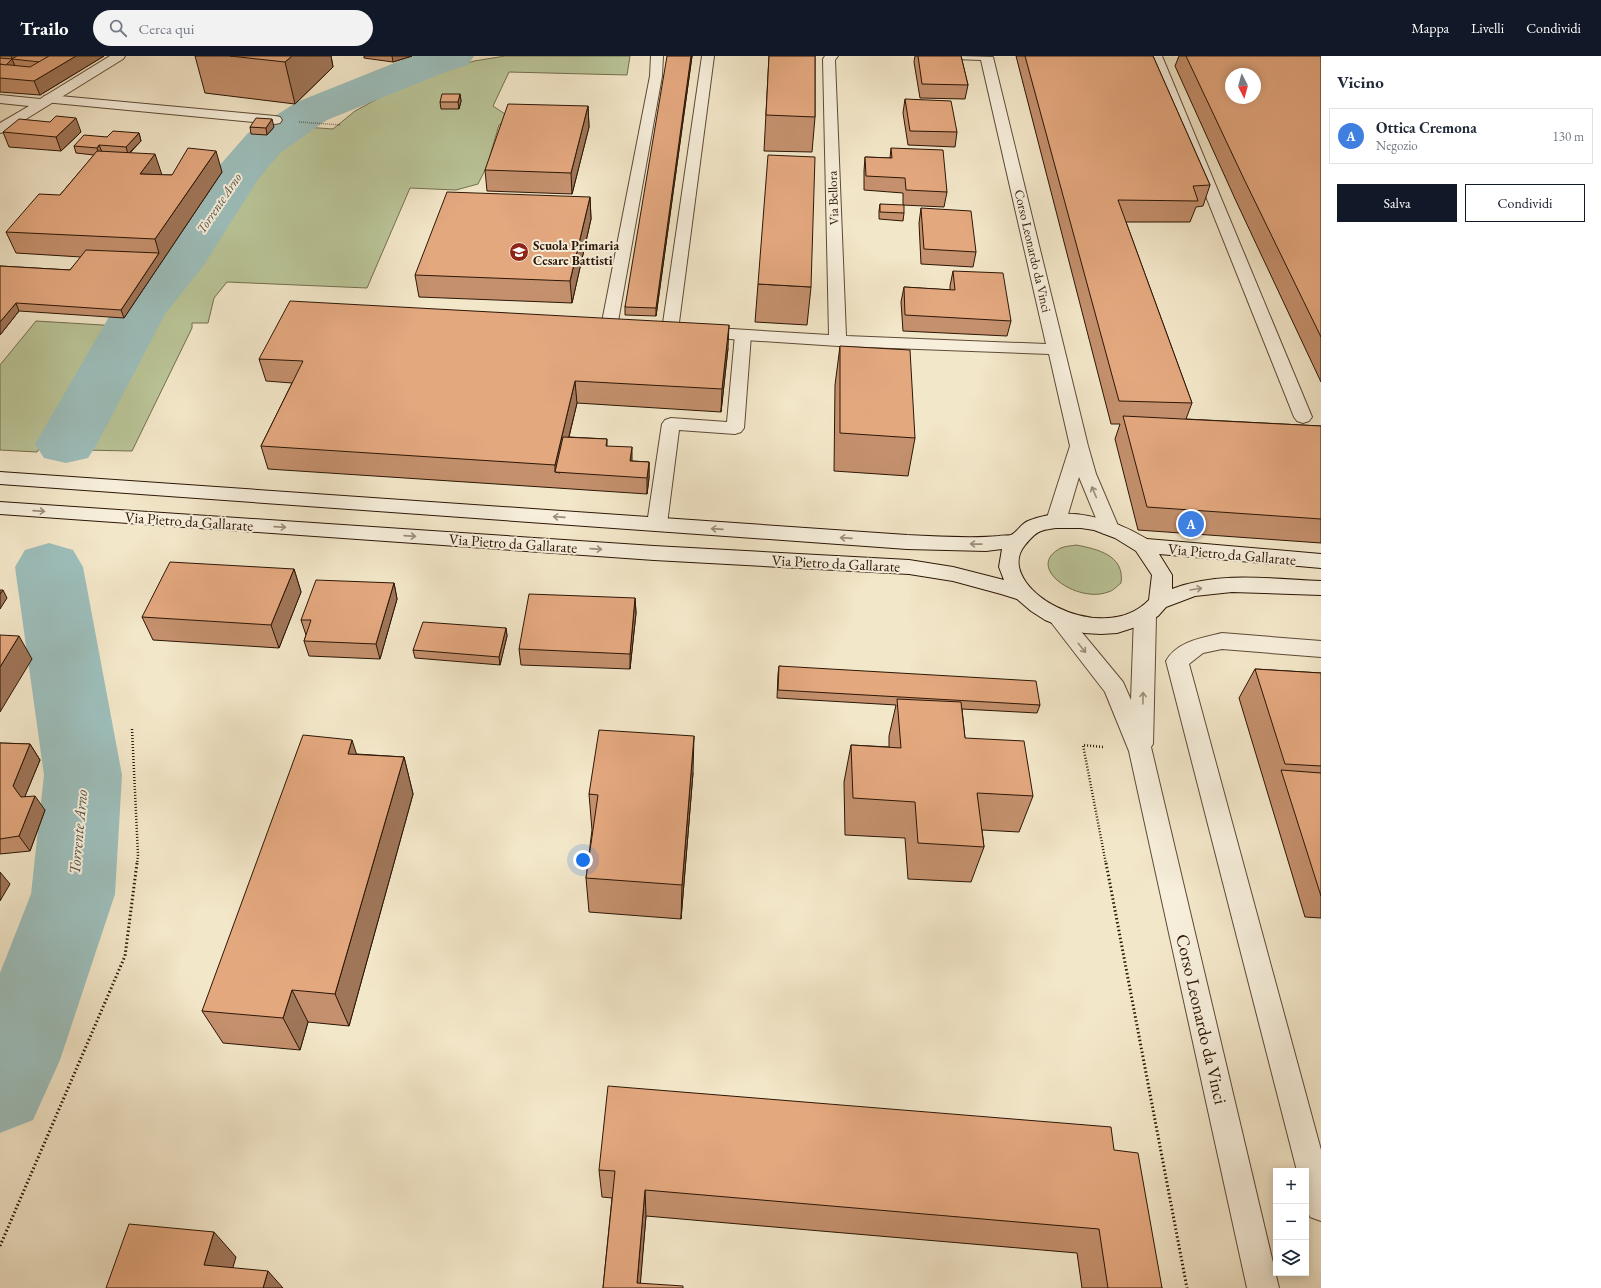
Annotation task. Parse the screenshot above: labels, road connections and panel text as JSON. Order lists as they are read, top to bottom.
{
  "streets": {
    "street": ["Via Bellora", "Corso Leonardo da Vinci", "Via Pietro da Gallarate"]
  },
  "crossings": [
    ["Corso Leonardo da Vinci", "Via Pietro da Gallarate"]
  ],
  "water": ["Torrente Arno"],
  "places": {
    "school or university": ["Scuola Primaria Cesare Battisti"]
  },
  "north": "bottom",
  "page": {
    "header": "Trailo",
    "search": "Cerca qui",
    "nav": ["Mappa", "Livelli", "Condividi"],
    "heading": "Vicino",
    "list": [
      {
        "mark": "A",
        "name": "Ottica Cremona",
        "note": "Negozio",
        "value": "130 m"
      }
    ],
    "buttons": ["Salva", "Condividi"],
    "pins": "A",
    "map_buttons": ["+", "−"]
  }
}
